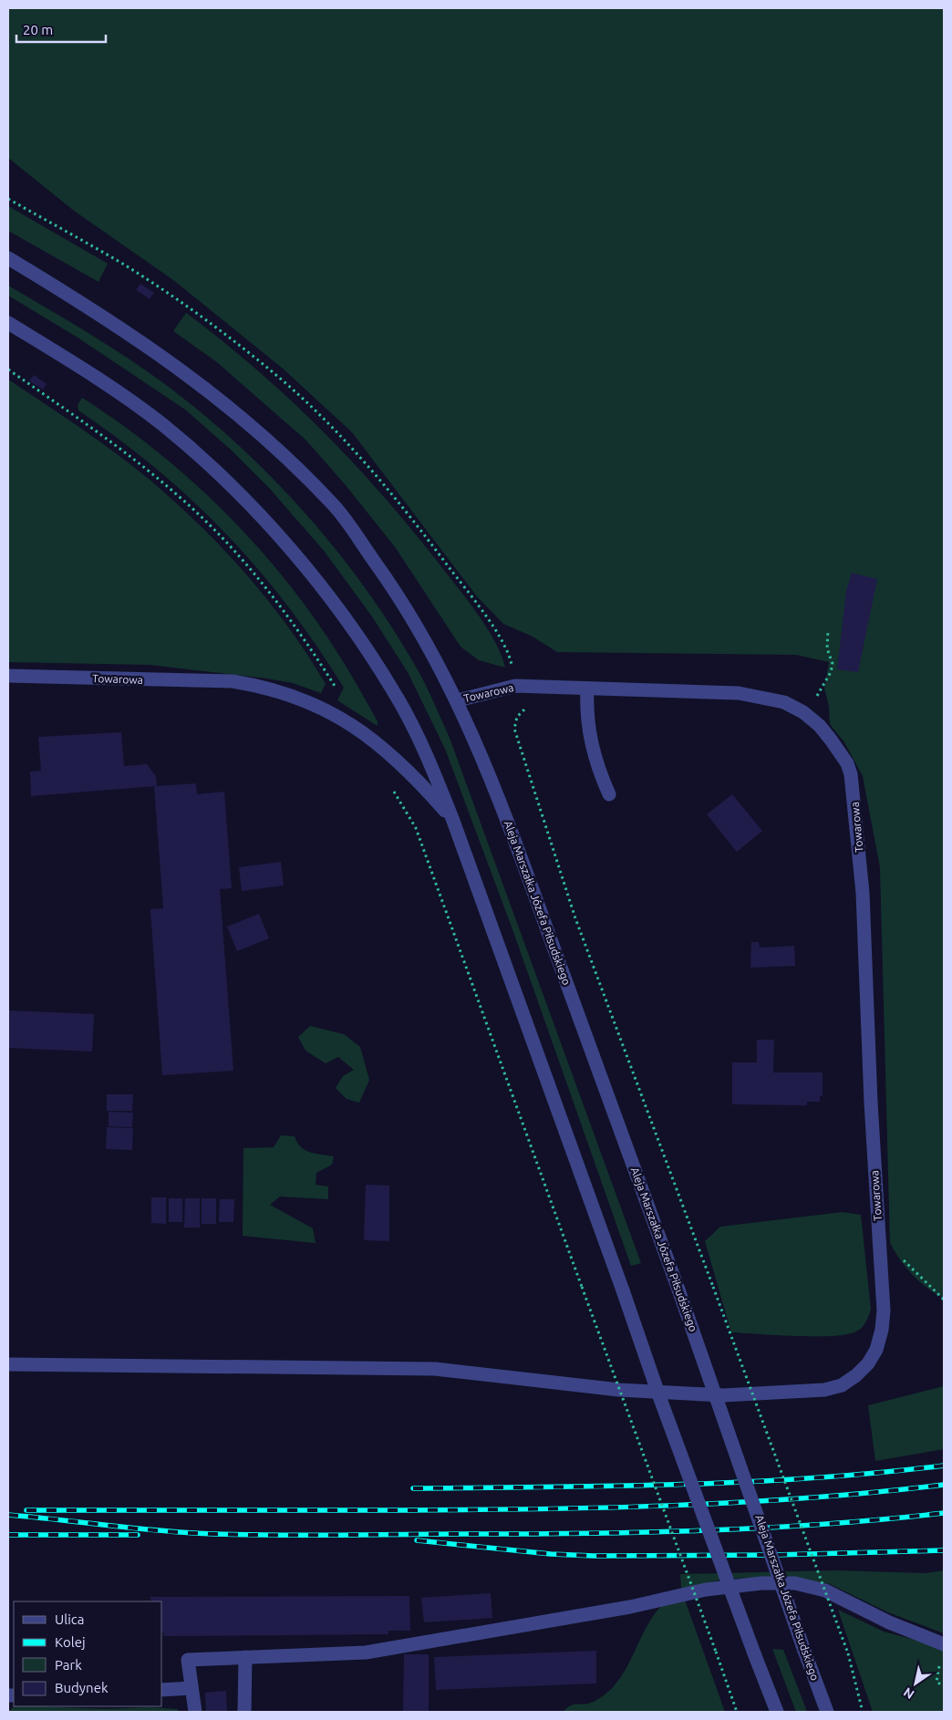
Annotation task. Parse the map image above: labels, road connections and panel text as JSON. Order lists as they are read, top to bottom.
{
  "streets": {
    "street": ["Towarowa", "Aleja Marszałka Józefa Piłsudskiego"]
  },
  "crossings": [
    ["Towarowa", "Aleja Marszałka Józefa Piłsudskiego"]
  ],
  "legend": [
    "Ulica",
    "Kolej",
    "Park",
    "Budynek"
  ],
  "scale_bar": "20 m",
  "north": "bottom left"
}
